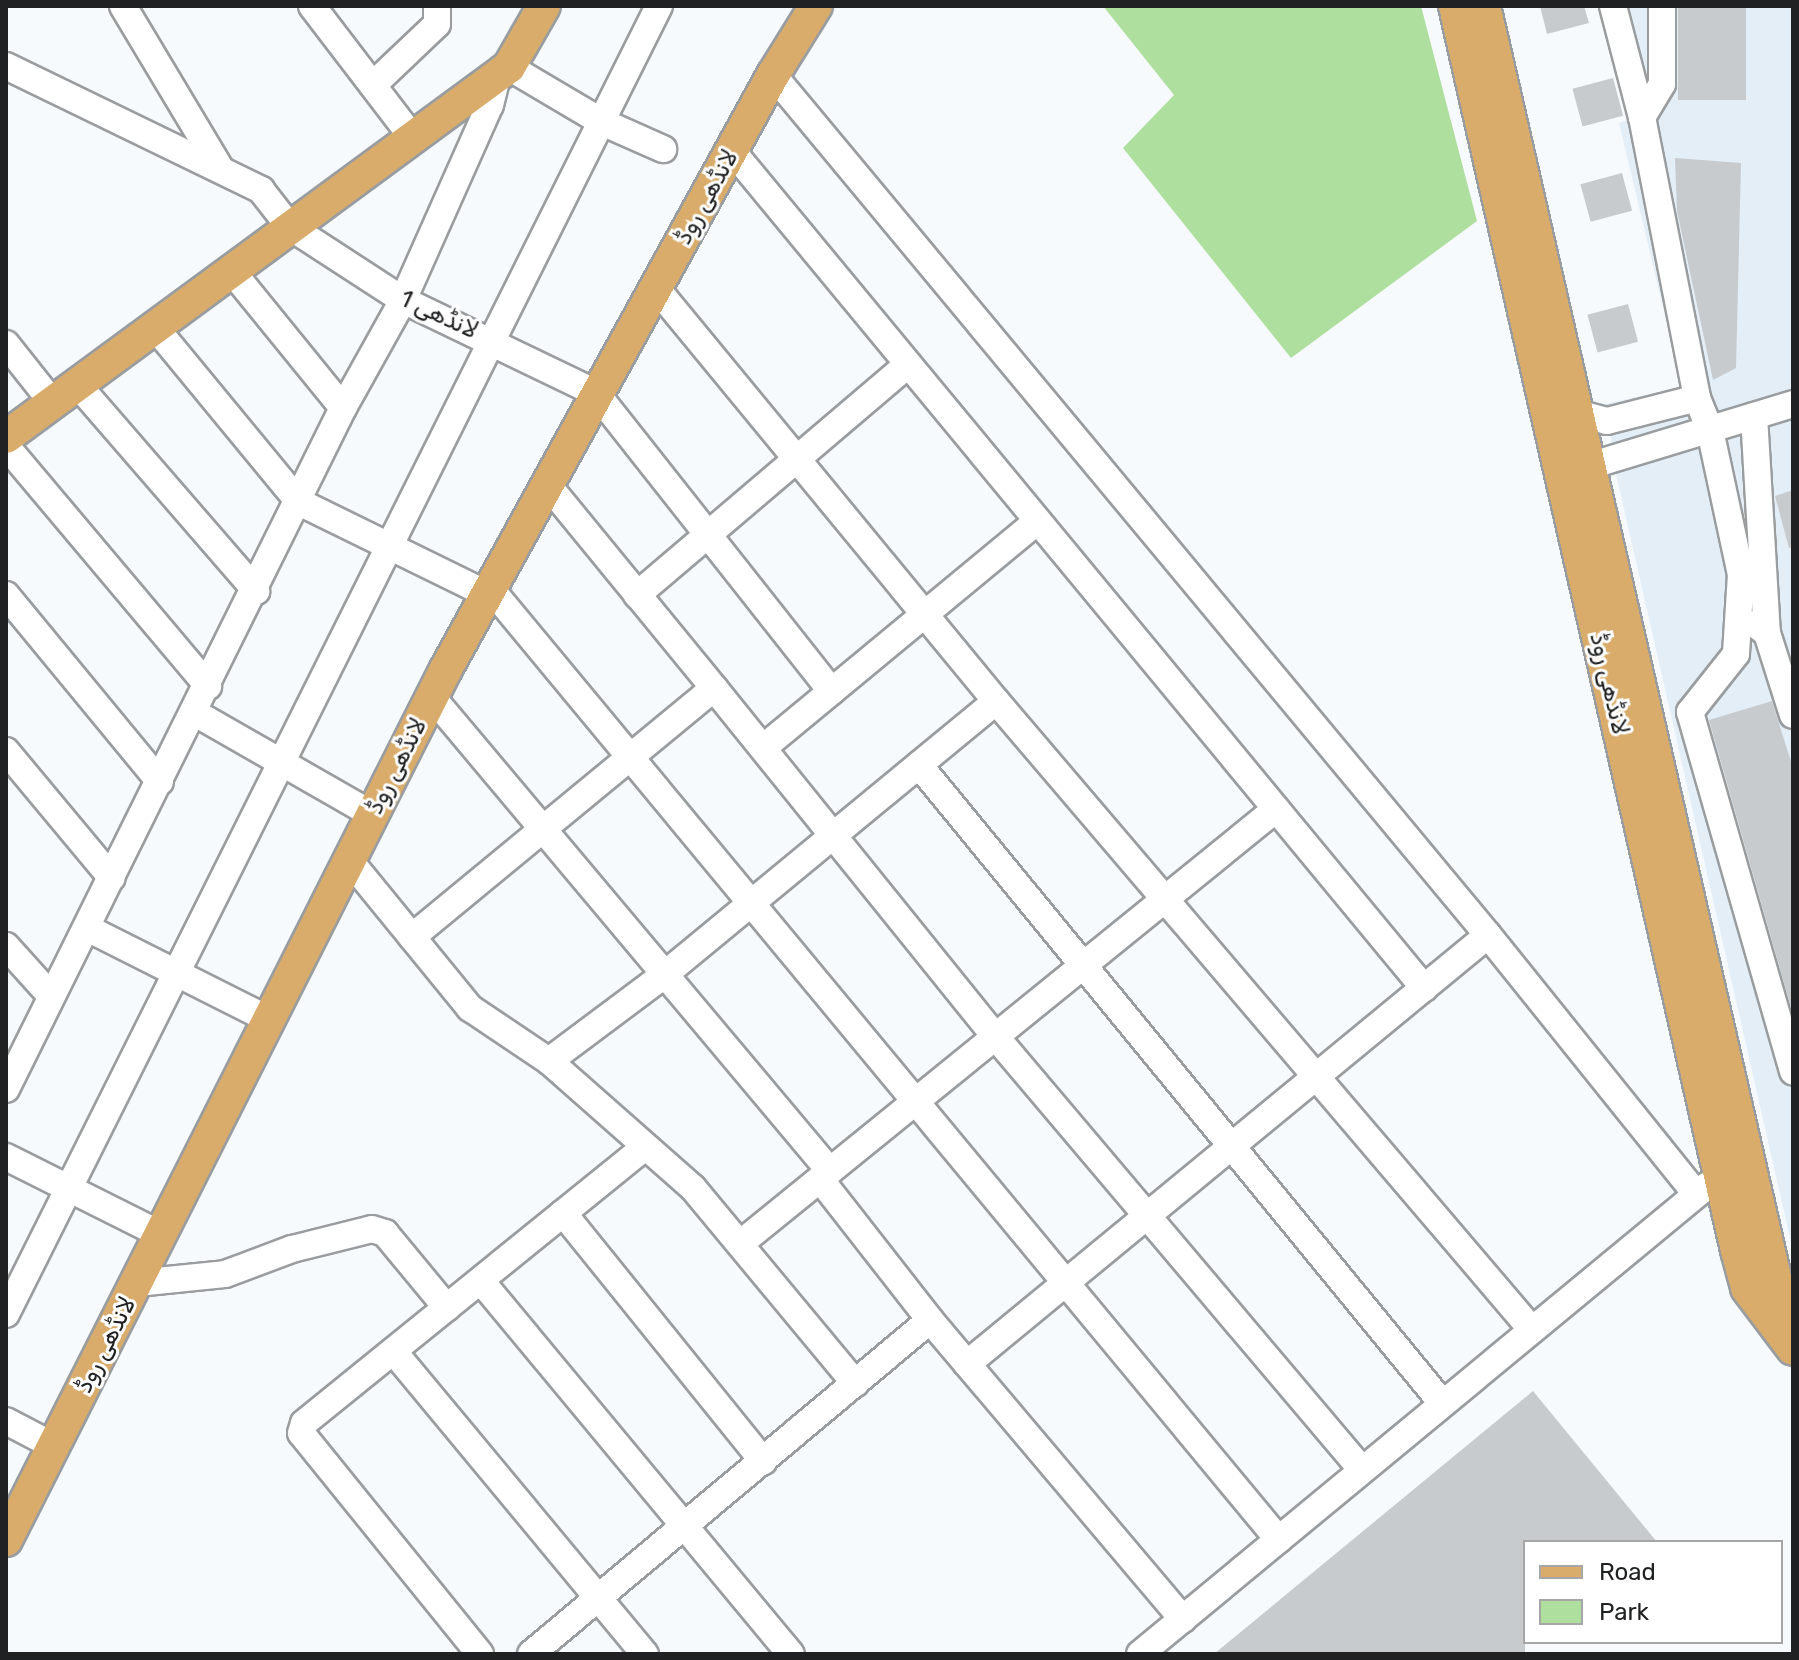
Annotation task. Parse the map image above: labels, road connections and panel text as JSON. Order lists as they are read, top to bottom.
{
  "streets": {
    "main road": ["لانڈھی روڈ"],
    "street": ["لانڈھی 1"]
  },
  "crossings": [
    ["لانڈھی روڈ", "لانڈھی 1"]
  ],
  "legend": ["Road", "Park"]
}
